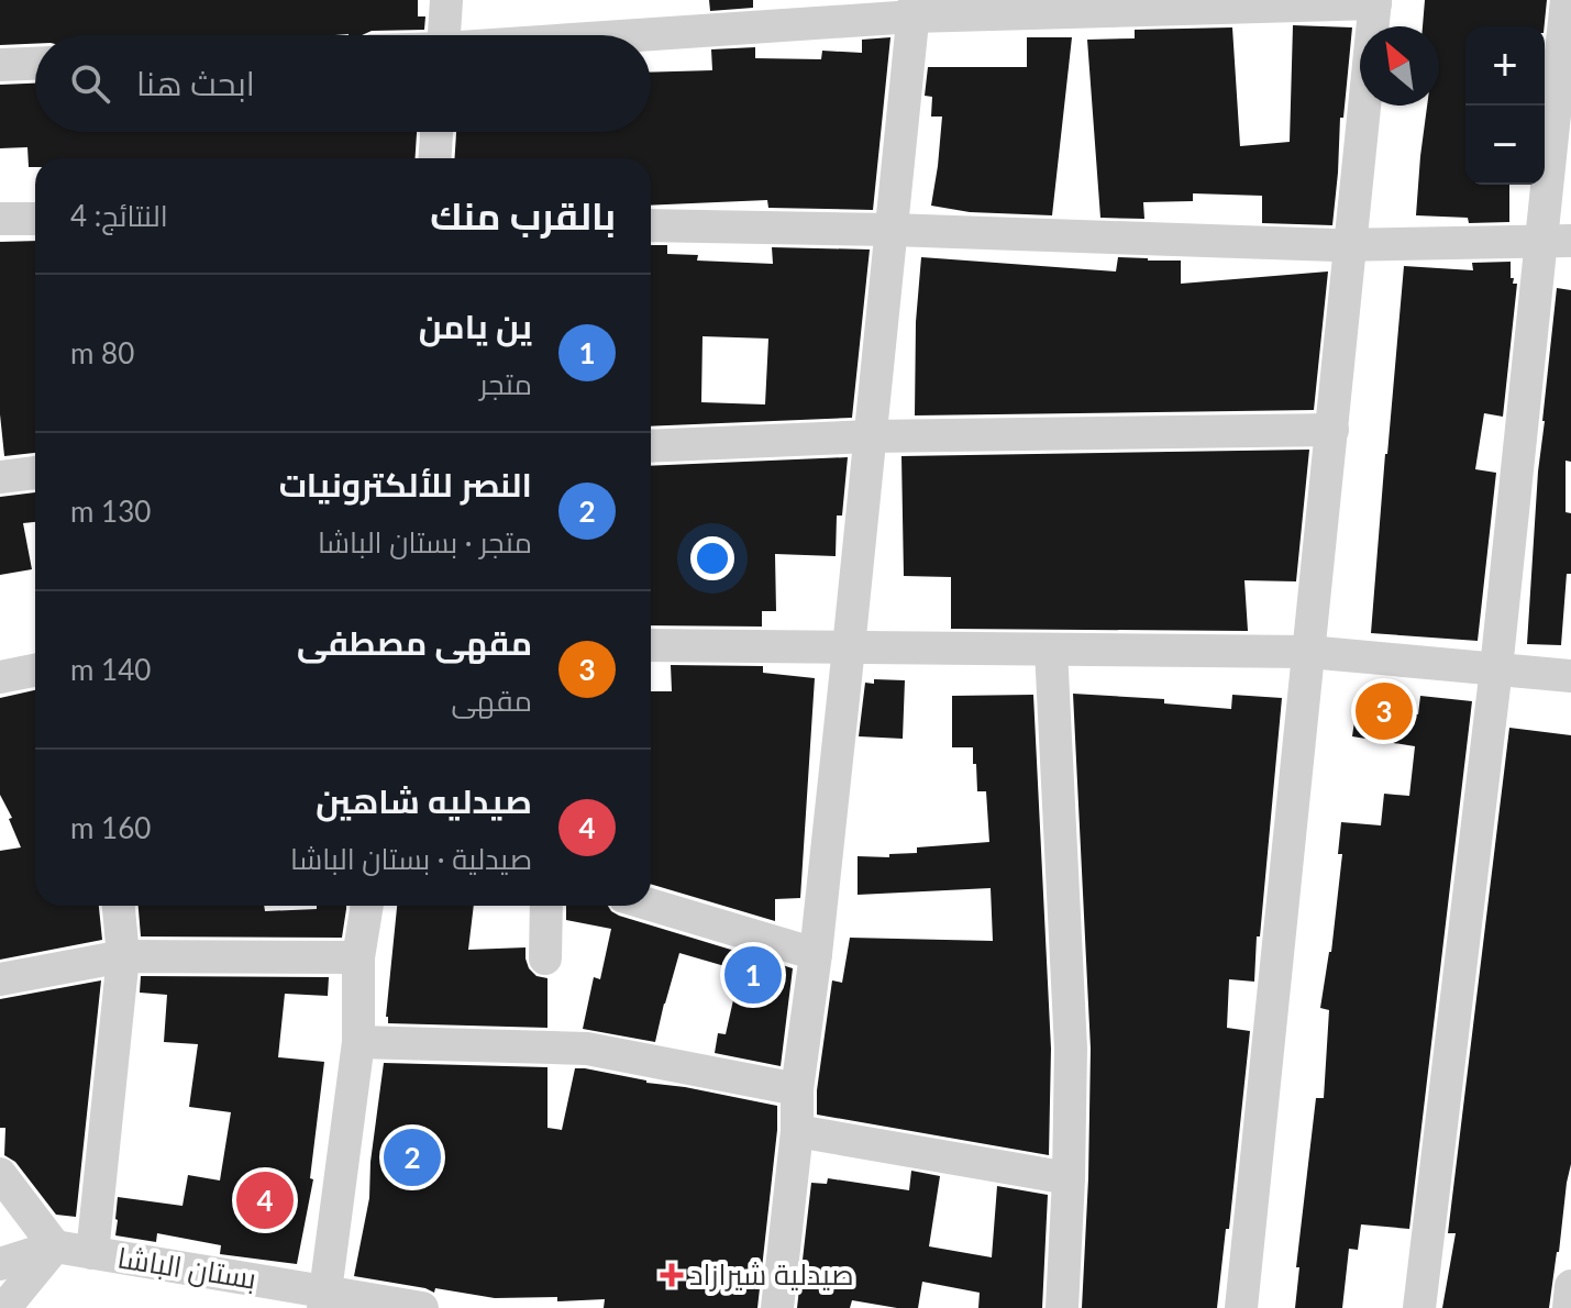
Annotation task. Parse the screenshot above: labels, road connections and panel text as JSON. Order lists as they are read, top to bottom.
{
  "streets": {
    "street": ["بستان الباشا"]
  },
  "places": {
    "health": ["صيدلية شيرازاد"]
  },
  "north": "top left",
  "page": {
    "map_buttons": ["+", "−"],
    "search": "ابحث هنا",
    "heading": ["بالقرب منك", "النتائج: 4"],
    "list": [
      {
        "mark": "1",
        "name": "ين يامن",
        "note": "متجر",
        "value": "80 m"
      },
      {
        "mark": "2",
        "name": "النصر للألكترونيات",
        "note": "متجر · بستان الباشا",
        "value": "130 m"
      },
      {
        "mark": "3",
        "name": "مقهى مصطفى",
        "note": "مقهى",
        "value": "140 m"
      },
      {
        "mark": "4",
        "name": "صيدليه شاهين",
        "note": "صيدلية · بستان الباشا",
        "value": "160 m"
      }
    ],
    "pins": [
      "3",
      "1",
      "2",
      "4"
    ]
  }
}
